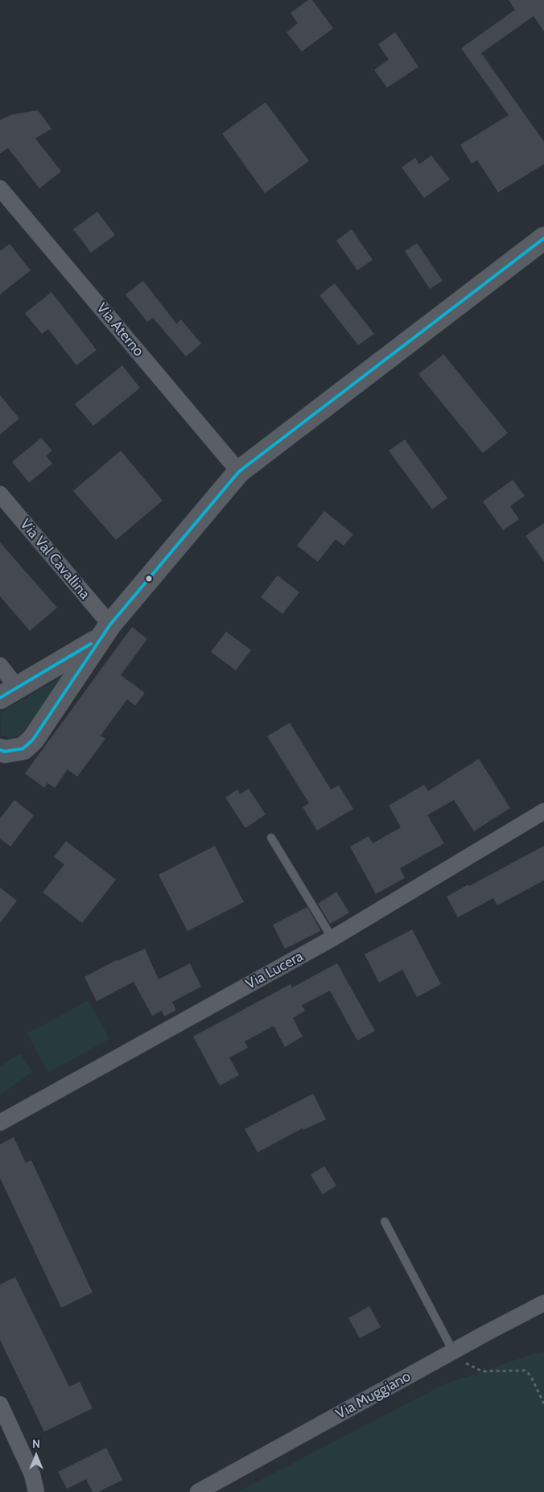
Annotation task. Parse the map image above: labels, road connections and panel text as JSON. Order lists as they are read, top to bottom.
{
  "streets": {
    "street": [
      "Via Aterno",
      "Via Val Cavallina",
      "Via Lucera",
      "Via Muggiano"
    ]
  },
  "north": "top"
}
